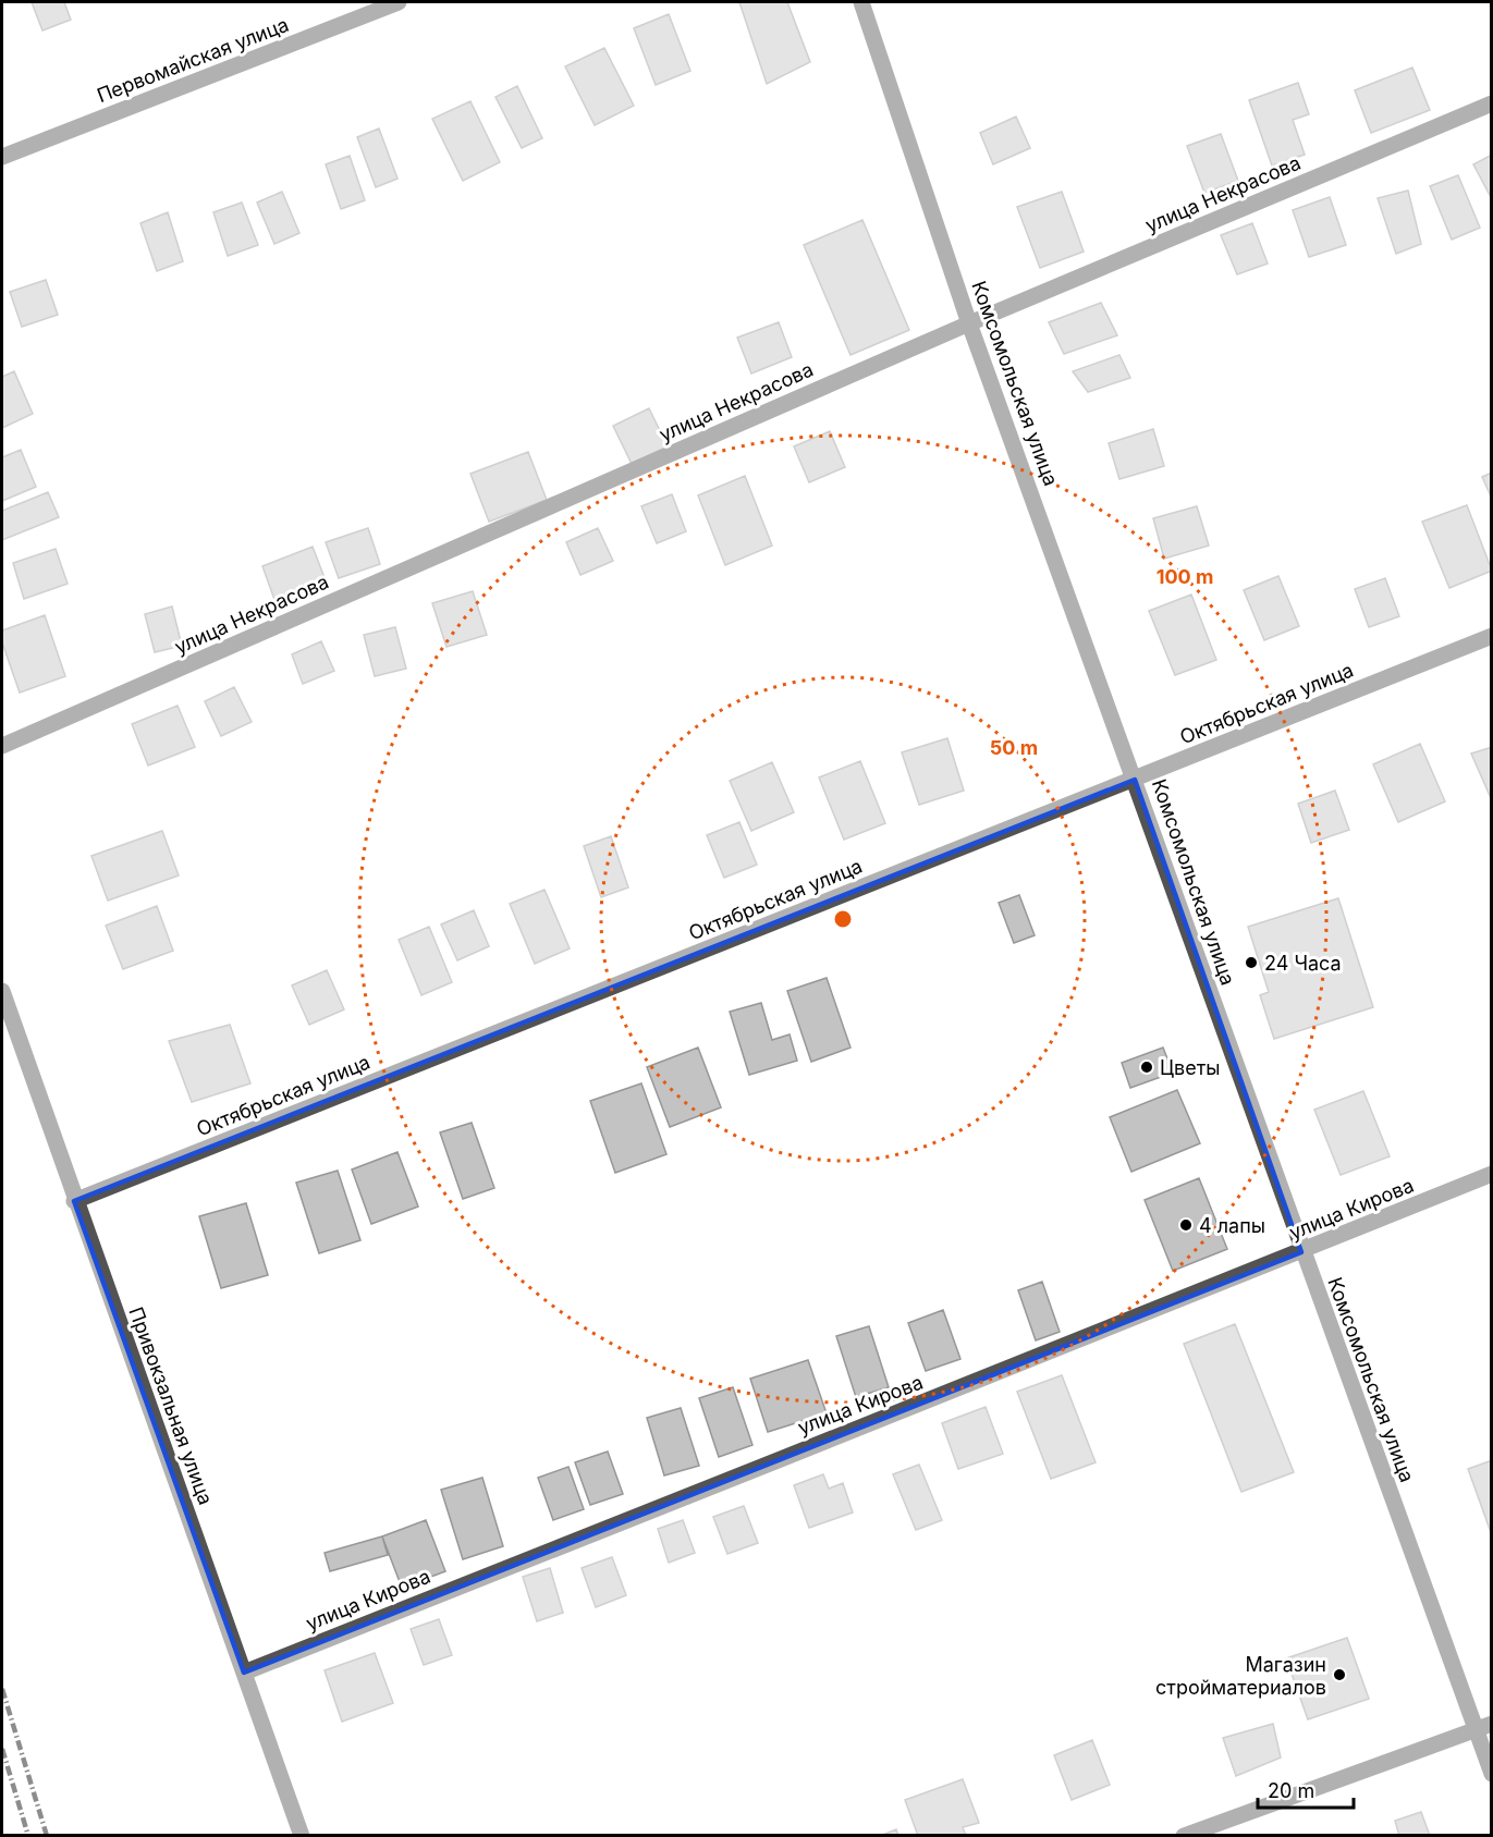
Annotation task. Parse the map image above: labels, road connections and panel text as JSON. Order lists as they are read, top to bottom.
{
  "streets": {
    "street": [
      "Первомайская улица",
      "улица Некрасова",
      "Комсомольская улица",
      "Октябрьская улица",
      "улица Кирова",
      "Привокзальная улица"
    ]
  },
  "crossings": [
    ["улица Некрасова", "Комсомольская улица"],
    ["Комсомольская улица", "Октябрьская улица"],
    ["Комсомольская улица", "улица Кирова"],
    ["Октябрьская улица", "Привокзальная улица"],
    ["улица Кирова", "Привокзальная улица"]
  ],
  "places": [
    "24 Часа",
    "Цветы",
    "4 лапы",
    "Магазин стройматериалов"
  ],
  "scale_bar": "20 m",
  "rings": ["100 m", "50 m"]
}
